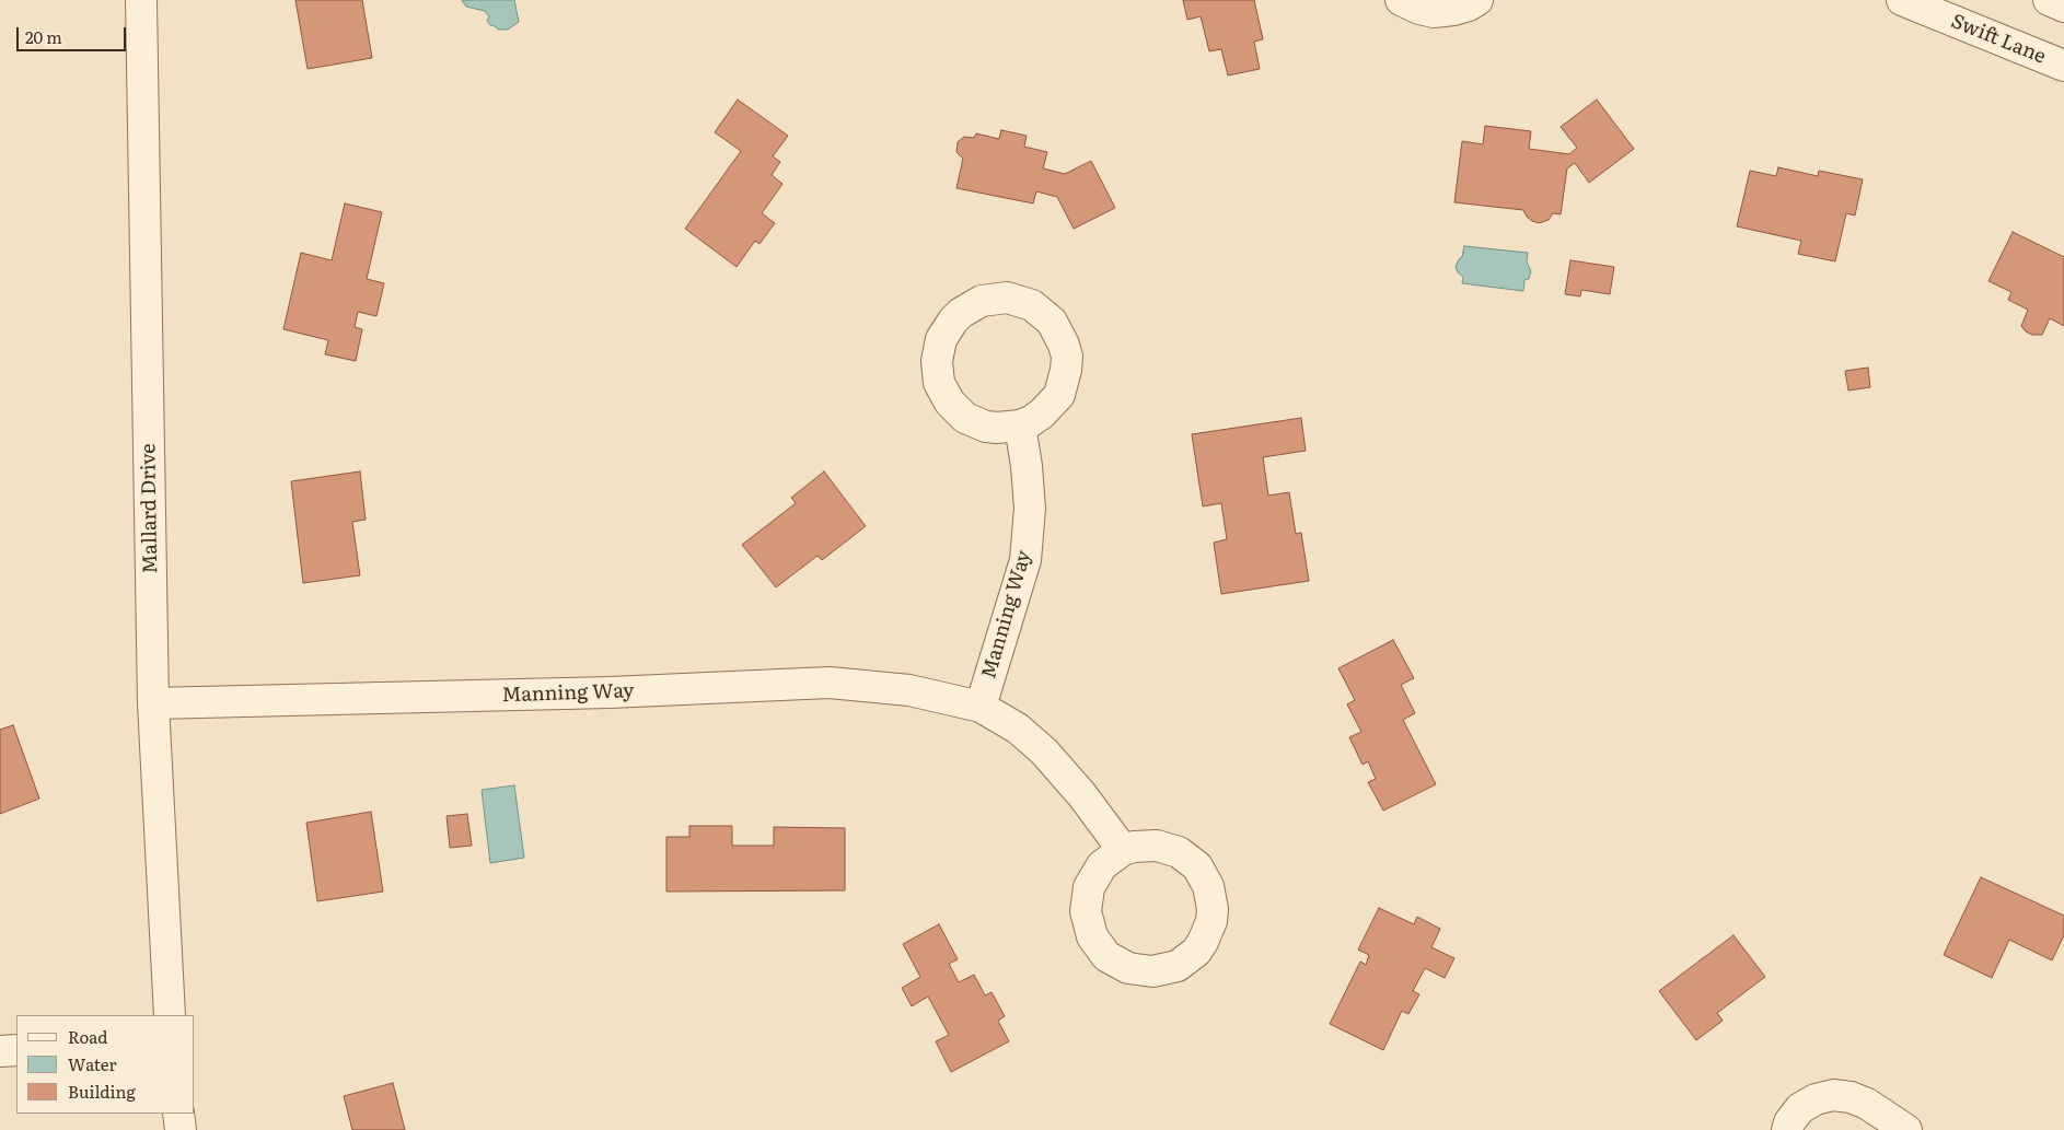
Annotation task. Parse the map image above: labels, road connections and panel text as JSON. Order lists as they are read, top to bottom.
{
  "streets": {
    "street": ["Swift Lane", "Mallard Drive", "Manning Way"]
  },
  "crossings": [
    ["Mallard Drive", "Manning Way"]
  ],
  "legend": ["Road", "Water", "Building"],
  "scale_bar": "20 m"
}
